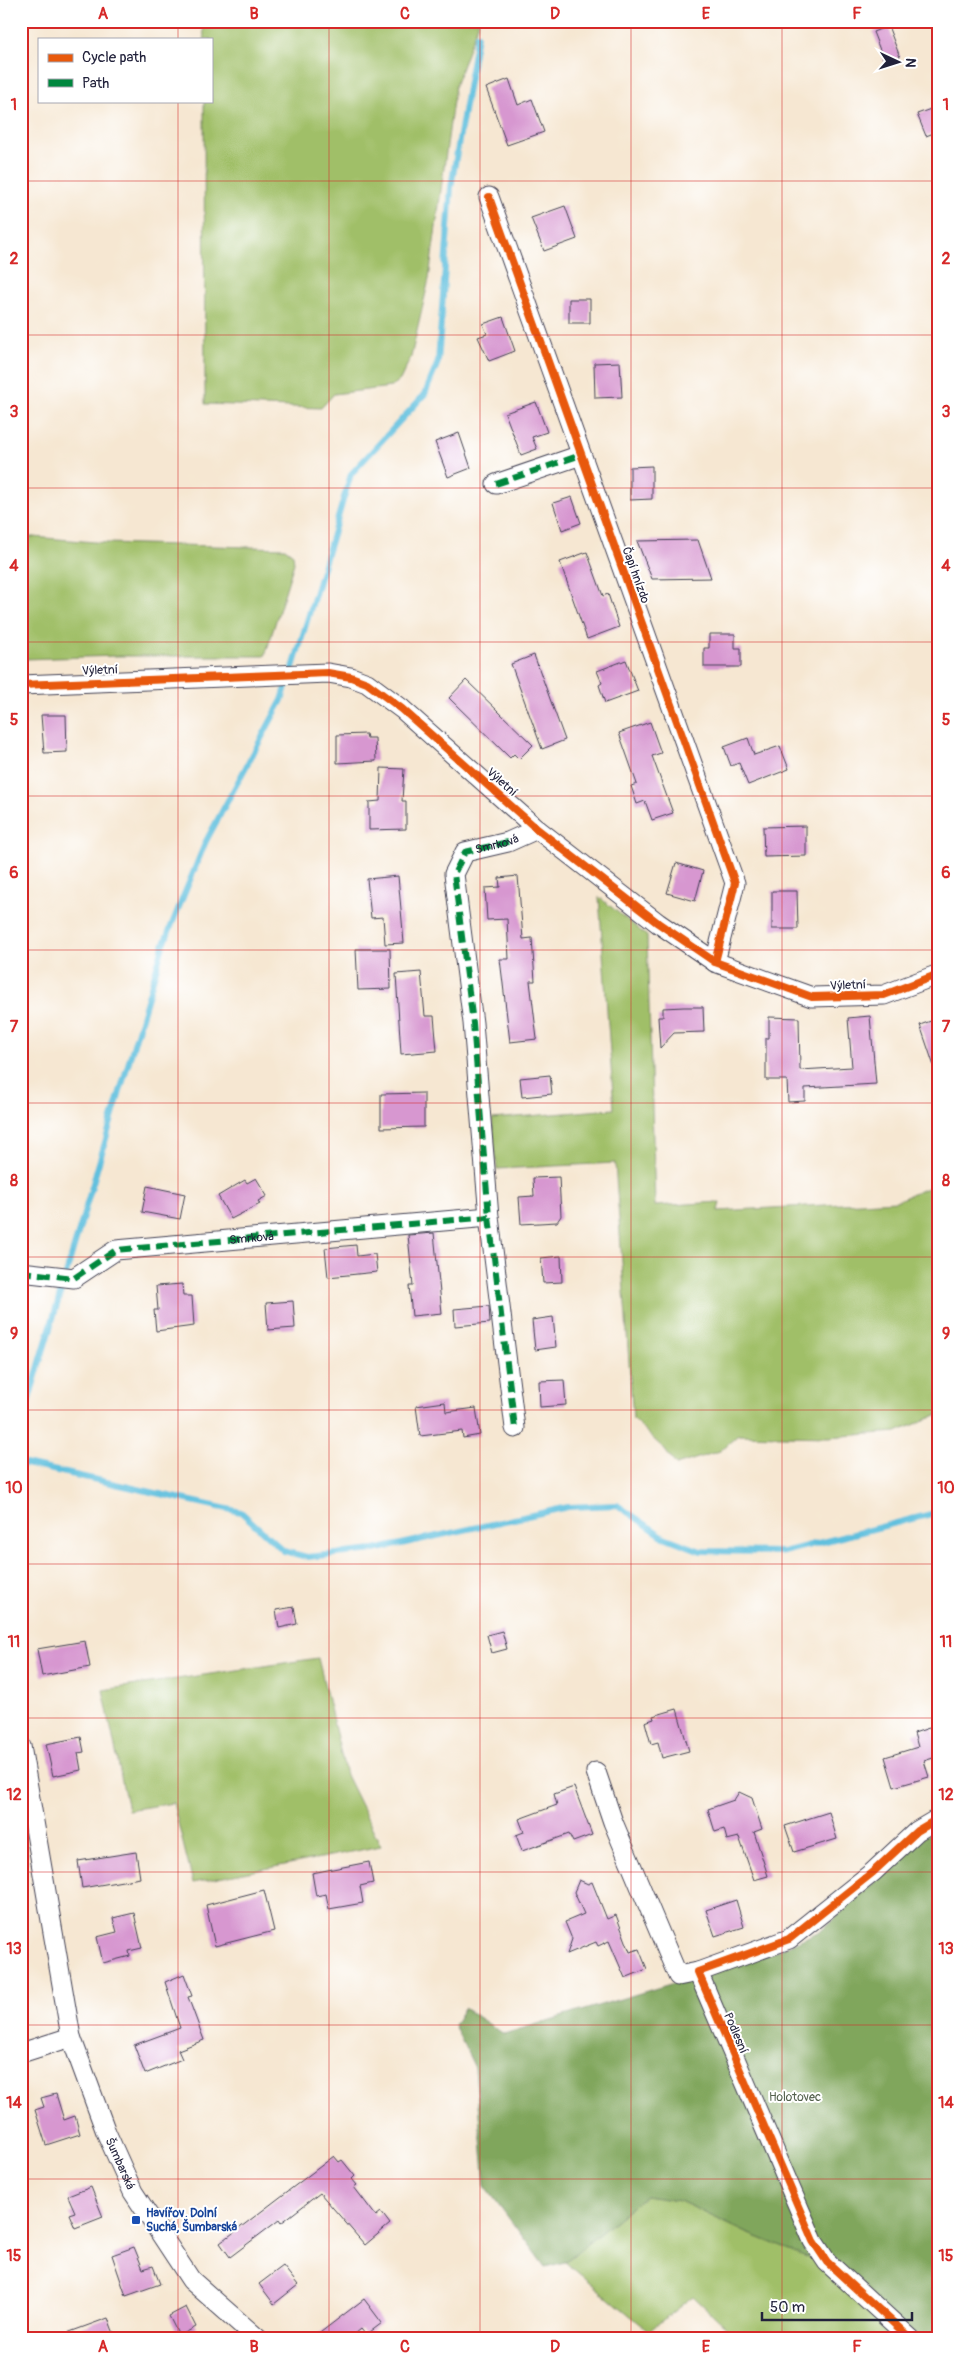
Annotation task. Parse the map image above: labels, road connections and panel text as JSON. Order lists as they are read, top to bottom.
{
  "streets": {
    "street": [
      "Čapí hnízdo",
      "Výletní",
      "Smrková",
      "Podlesní",
      "Šumbarská"
    ]
  },
  "crossings": [
    ["Čapí hnízdo", "Výletní"],
    ["Výletní", "Smrková"]
  ],
  "parks": ["Holotovec"],
  "places": {
    "transit": ["Havířov, Dolní Suchá, Šumbarská"]
  },
  "legend": ["Cycle path", "Path"],
  "scale_bar": "50 m",
  "north": "right",
  "grid": {
    "columns": [
      "A",
      "B",
      "C",
      "D",
      "E",
      "F"
    ],
    "rows": [
      "1",
      "2",
      "3",
      "4",
      "5",
      "6",
      "7",
      "8",
      "9",
      "10",
      "11",
      "12",
      "13",
      "14",
      "15"
    ]
  }
}
